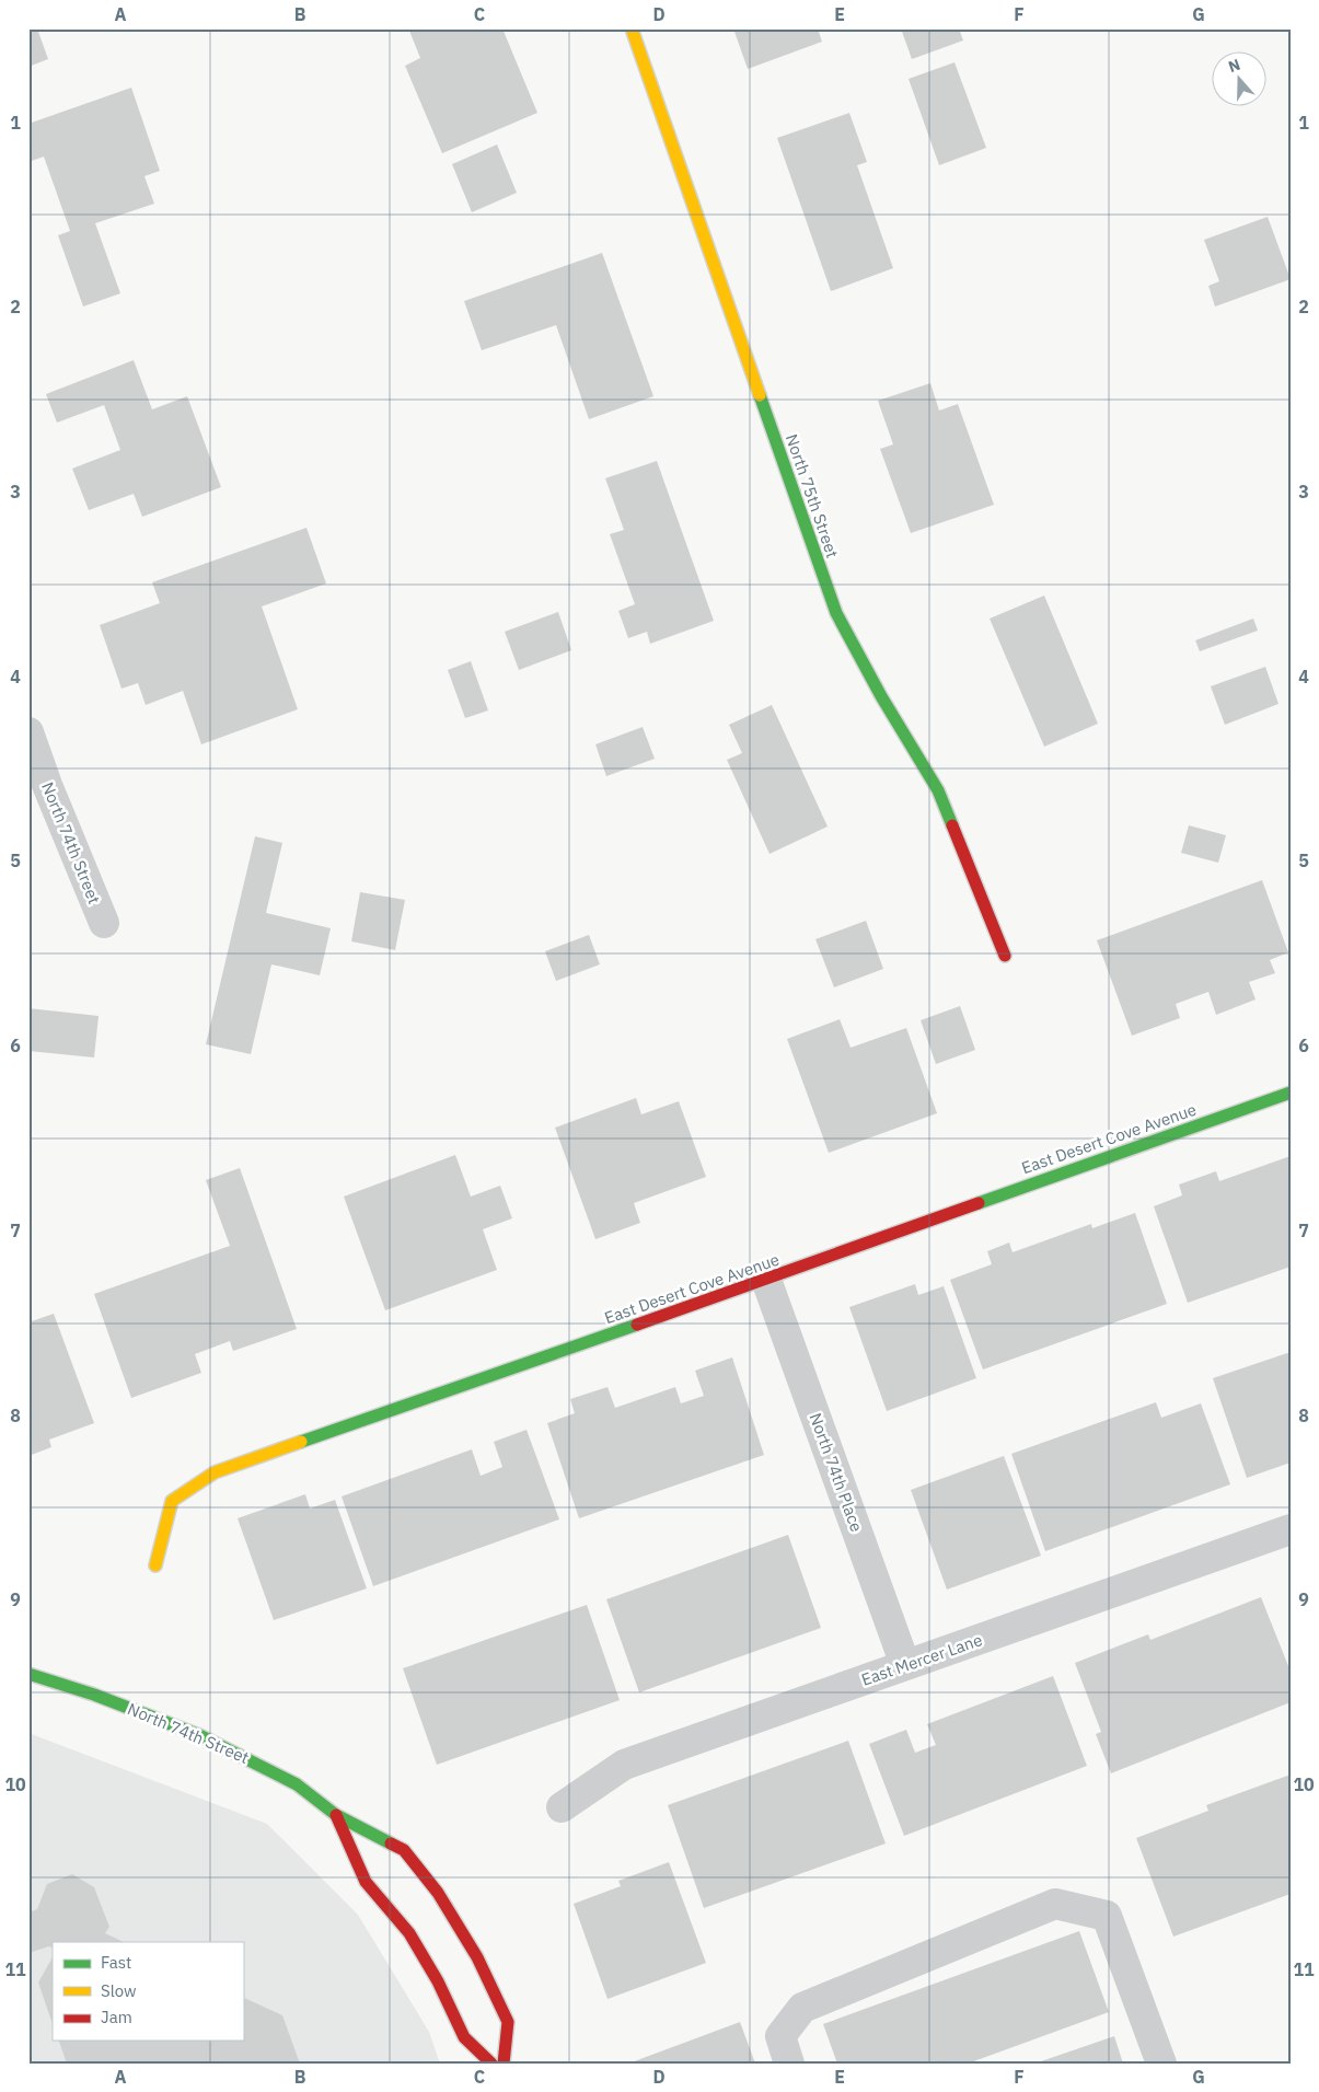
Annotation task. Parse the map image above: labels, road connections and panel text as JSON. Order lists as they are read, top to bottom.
{
  "streets": {
    "street": [
      "North 75th Street",
      "North 74th Street",
      "East Desert Cove Avenue",
      "North 74th Place",
      "East Mercer Lane"
    ]
  },
  "crossings": [
    ["East Desert Cove Avenue", "North 74th Place"],
    ["North 74th Place", "East Mercer Lane"]
  ],
  "legend": ["Fast", "Slow", "Jam"],
  "north": "top",
  "grid": {
    "columns": [
      "A",
      "B",
      "C",
      "D",
      "E",
      "F",
      "G"
    ],
    "rows": [
      "1",
      "2",
      "3",
      "4",
      "5",
      "6",
      "7",
      "8",
      "9",
      "10",
      "11"
    ]
  }
}
